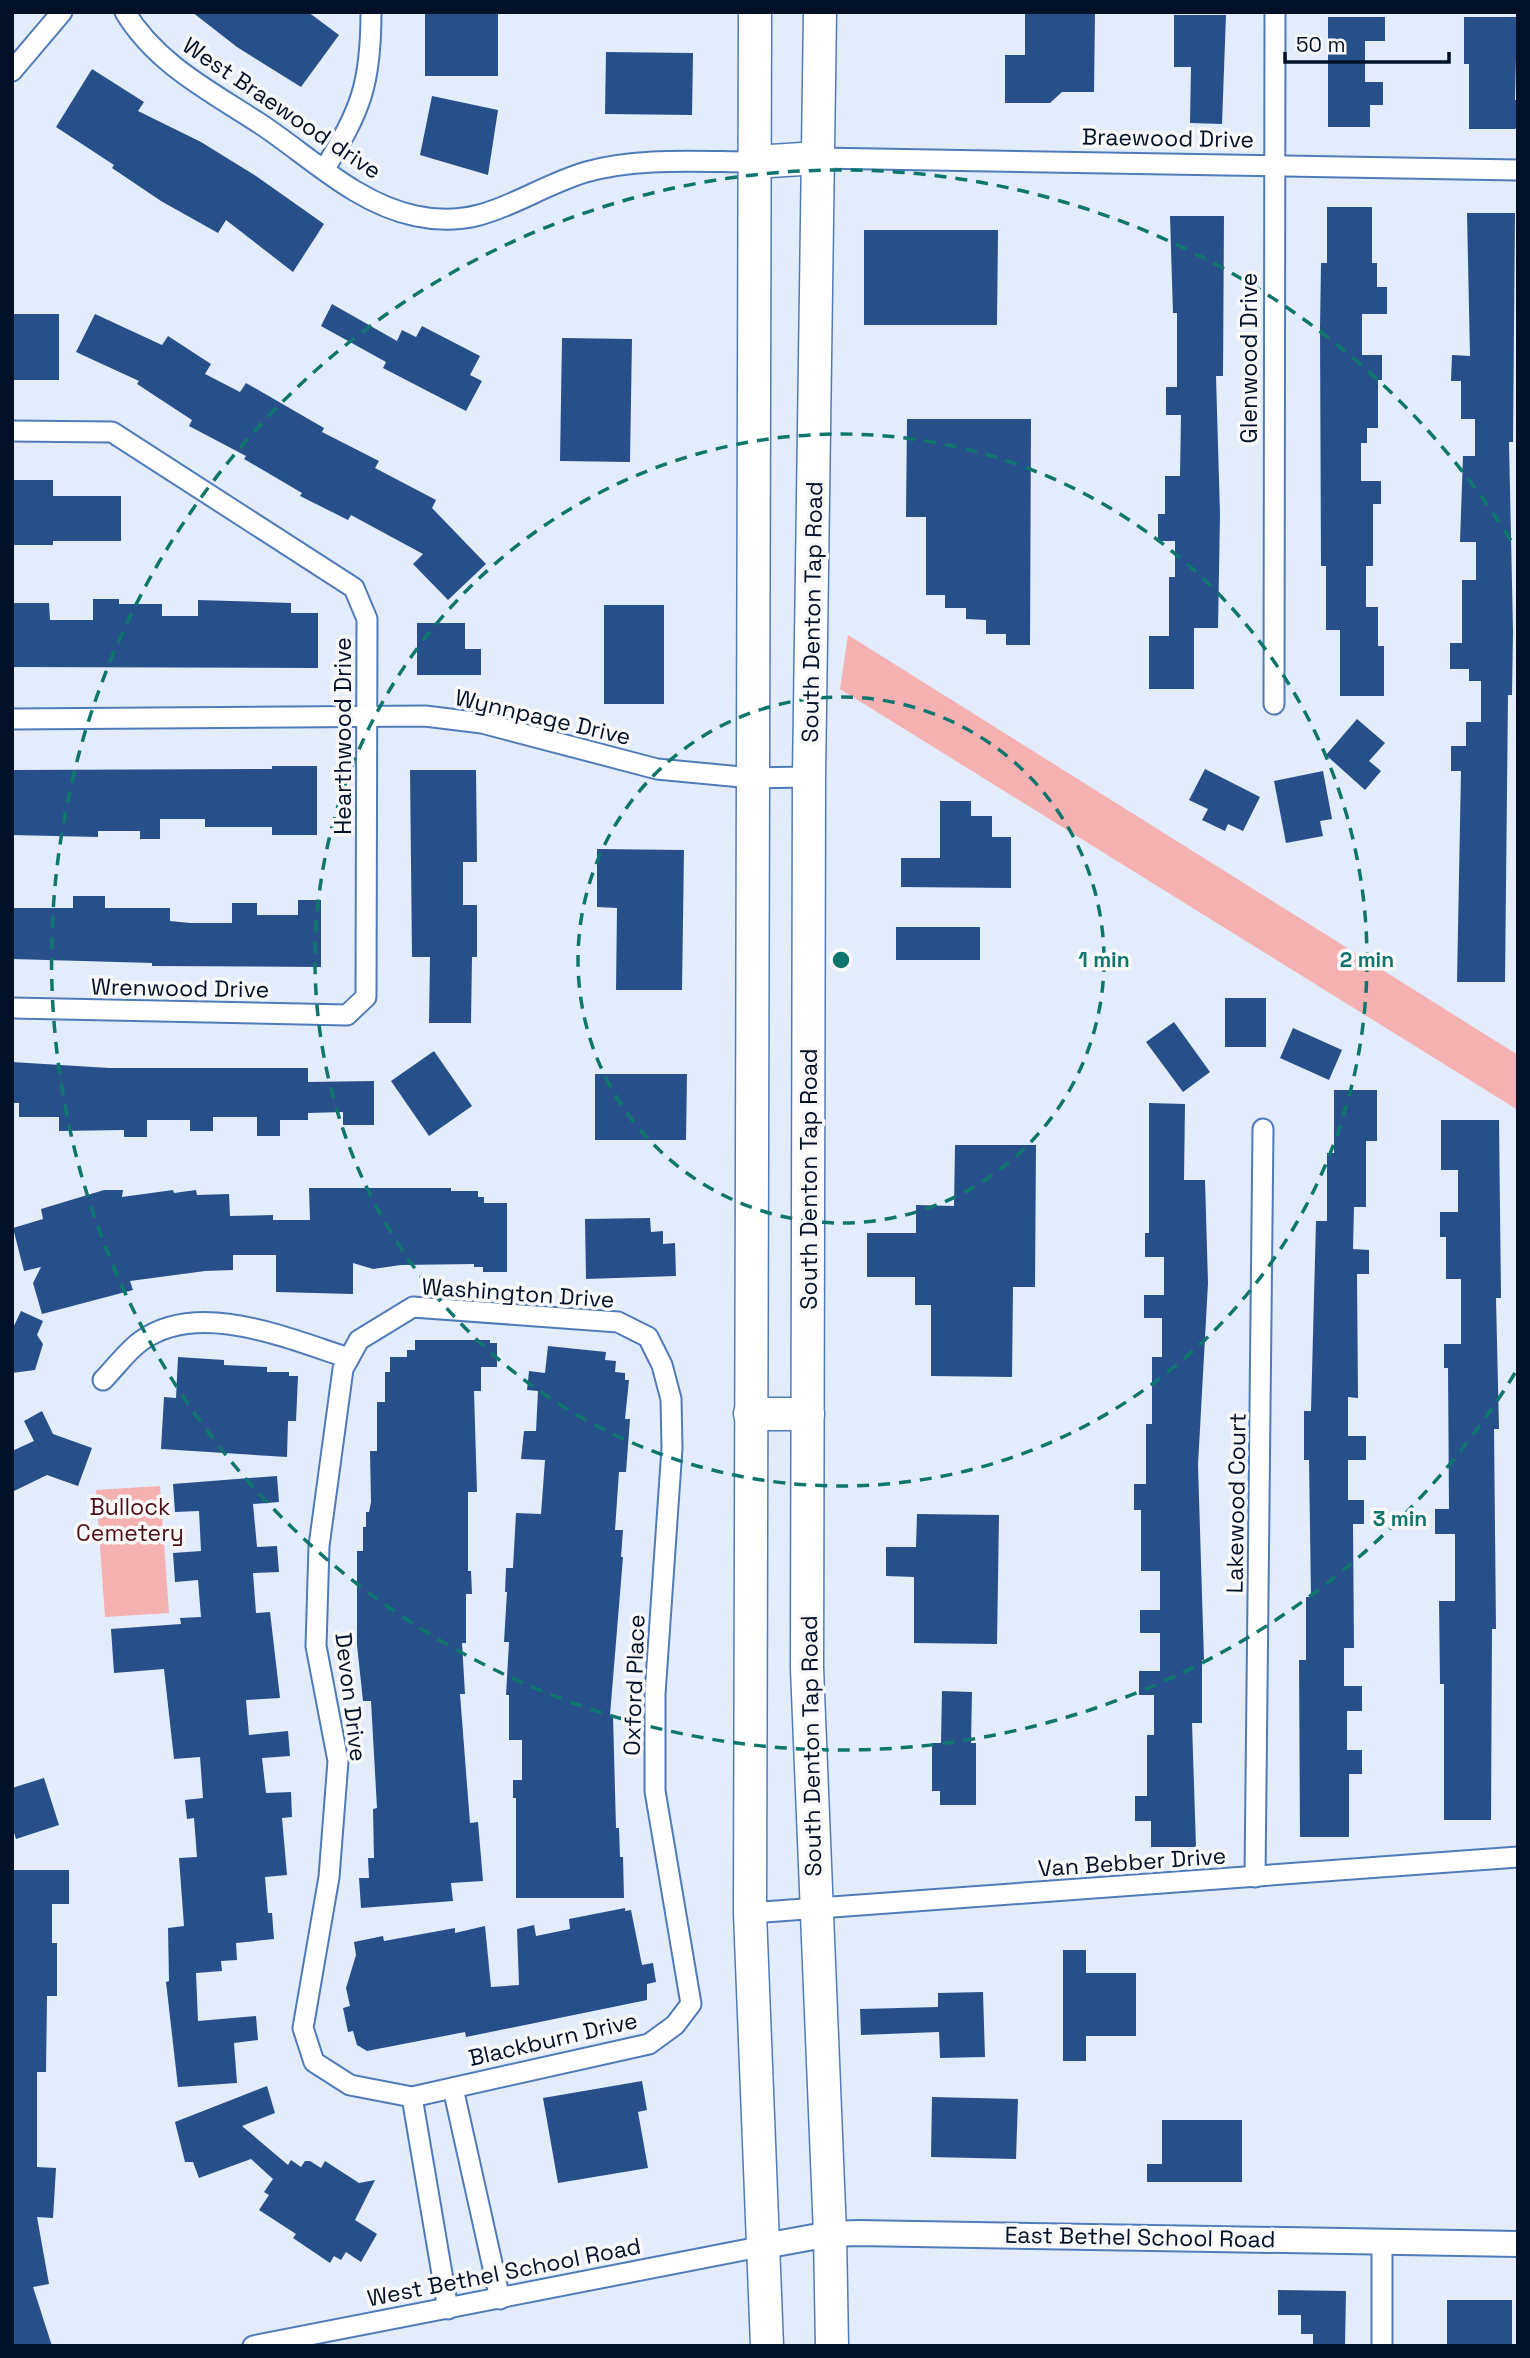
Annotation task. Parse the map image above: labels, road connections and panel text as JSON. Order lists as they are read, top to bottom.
{
  "streets": {
    "main road": ["South Denton Tap Road"],
    "street": [
      "West Braewood drive",
      "Braewood Drive",
      "Glenwood Drive",
      "Wynnpage Drive",
      "Hearthwood Drive",
      "Wrenwood Drive",
      "Washington Drive",
      "Lakewood Court",
      "Oxford Place",
      "Devon Drive",
      "Van Bebber Drive",
      "Blackburn Drive",
      "East Bethel School Road",
      "West Bethel School Road"
    ]
  },
  "crossings": [
    ["Braewood Drive", "Glenwood Drive"],
    ["Braewood Drive", "South Denton Tap Road"],
    ["South Denton Tap Road", "Wynnpage Drive"],
    ["South Denton Tap Road", "Van Bebber Drive"],
    ["South Denton Tap Road", "East Bethel School Road"],
    ["Wynnpage Drive", "Hearthwood Drive"],
    ["Hearthwood Drive", "Wrenwood Drive"],
    ["Washington Drive", "Oxford Place"],
    ["Washington Drive", "Devon Drive"],
    ["Lakewood Court", "Van Bebber Drive"],
    ["Oxford Place", "Blackburn Drive"],
    ["Devon Drive", "Blackburn Drive"],
    ["Blackburn Drive", "West Bethel School Road"],
    ["East Bethel School Road", "West Bethel School Road"]
  ],
  "parks": ["Bullock Cemetery"],
  "scale_bar": "50 m",
  "rings": ["1 min", "2 min", "3 min"]
}
